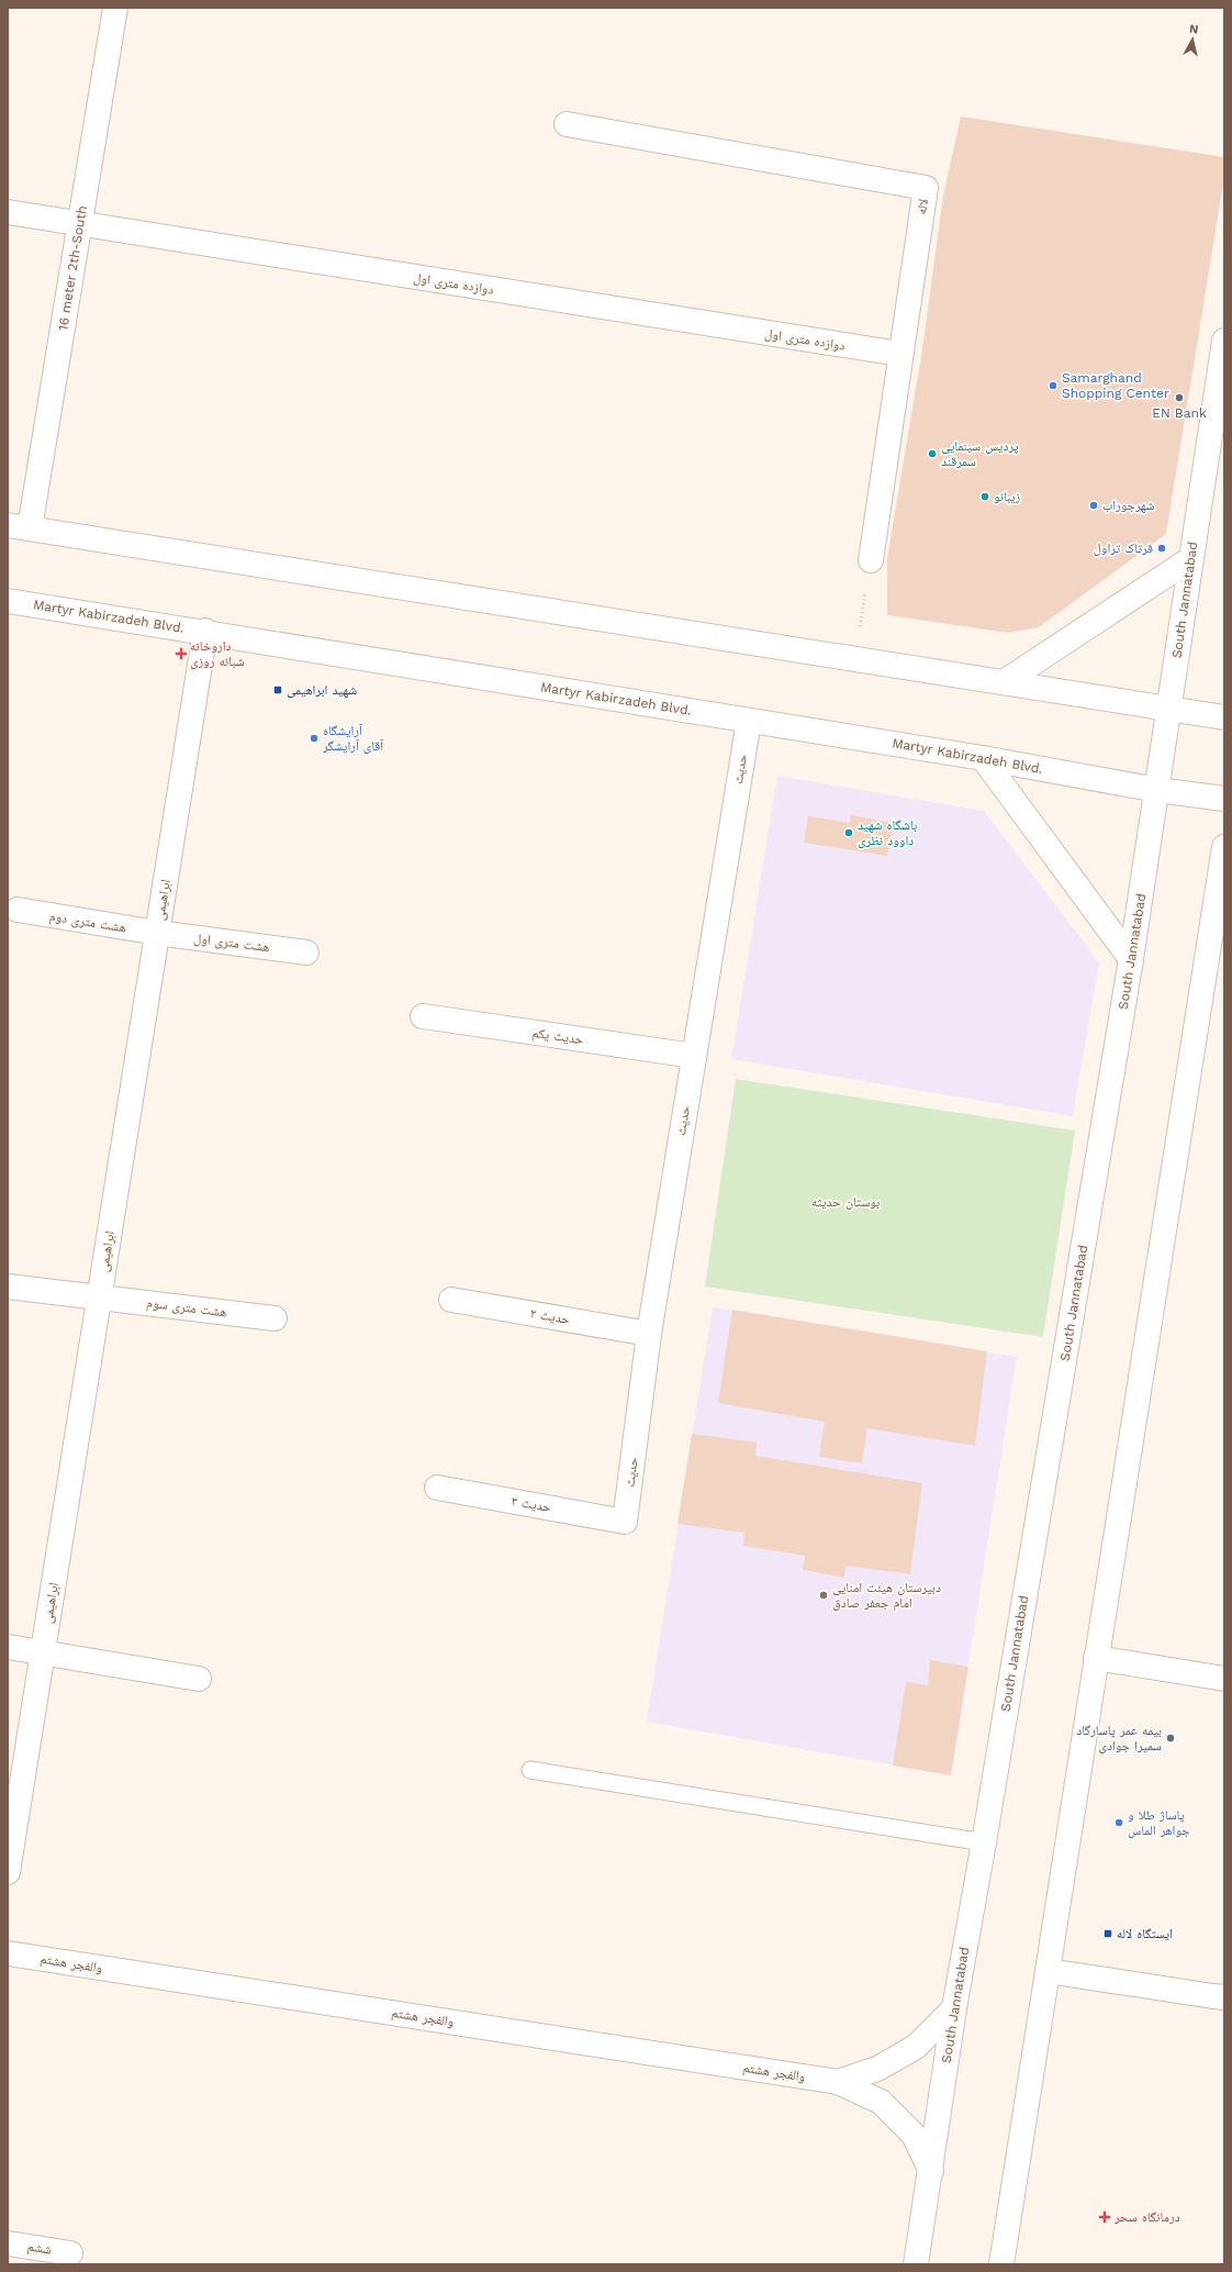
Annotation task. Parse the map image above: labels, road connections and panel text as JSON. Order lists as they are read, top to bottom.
{
  "streets": {
    "street": [
      "لاله",
      "16 meter 2th-South",
      "دوازده متری اول",
      "South Jannatabad",
      "Martyr Kabirzadeh Blvd.",
      "حدیث",
      "ابراهیمی",
      "هشت متری دوم",
      "هشت متری اول",
      "حدیث یکم",
      "هشت متری سوم",
      "حدیث ۲",
      "حدیث ۳",
      "والفجر هشتم",
      "ششم"
    ]
  },
  "crossings": [
    ["لاله", "دوازده متری اول"],
    ["16 meter 2th-South", "دوازده متری اول"],
    ["South Jannatabad", "Martyr Kabirzadeh Blvd."],
    ["Martyr Kabirzadeh Blvd.", "حدیث"],
    ["Martyr Kabirzadeh Blvd.", "ابراهیمی"],
    ["حدیث", "حدیث یکم"],
    ["حدیث", "حدیث ۲"],
    ["حدیث", "حدیث ۳"],
    ["ابراهیمی", "هشت متری دوم"],
    ["ابراهیمی", "هشت متری اول"],
    ["ابراهیمی", "هشت متری سوم"],
    ["هشت متری دوم", "هشت متری اول"]
  ],
  "parks": ["بوستان حدیثه"],
  "places": {
    "other": [
      "Samarghand Shopping Center",
      "EN Bank",
      "پردیس سینمایی سمرقند",
      "زیبانو",
      "شهرجوراب",
      "فرتاک تراول",
      "آرایشگاه آقای آرایشگر",
      "باشگاه شهید داوود نظری",
      "دبیرستان هیئت امنایی امام جعفر صادق",
      "بیمه عمر پاسارگاد سمیرا جوادی",
      "پاساژ طلا و جواهر الماس"
    ],
    "health": ["داروخانه شبانه روزی", "درمانگاه سحر"],
    "transit": ["شهید ابراهیمی", "ایستگاه لاله"]
  },
  "north": "top"
}
